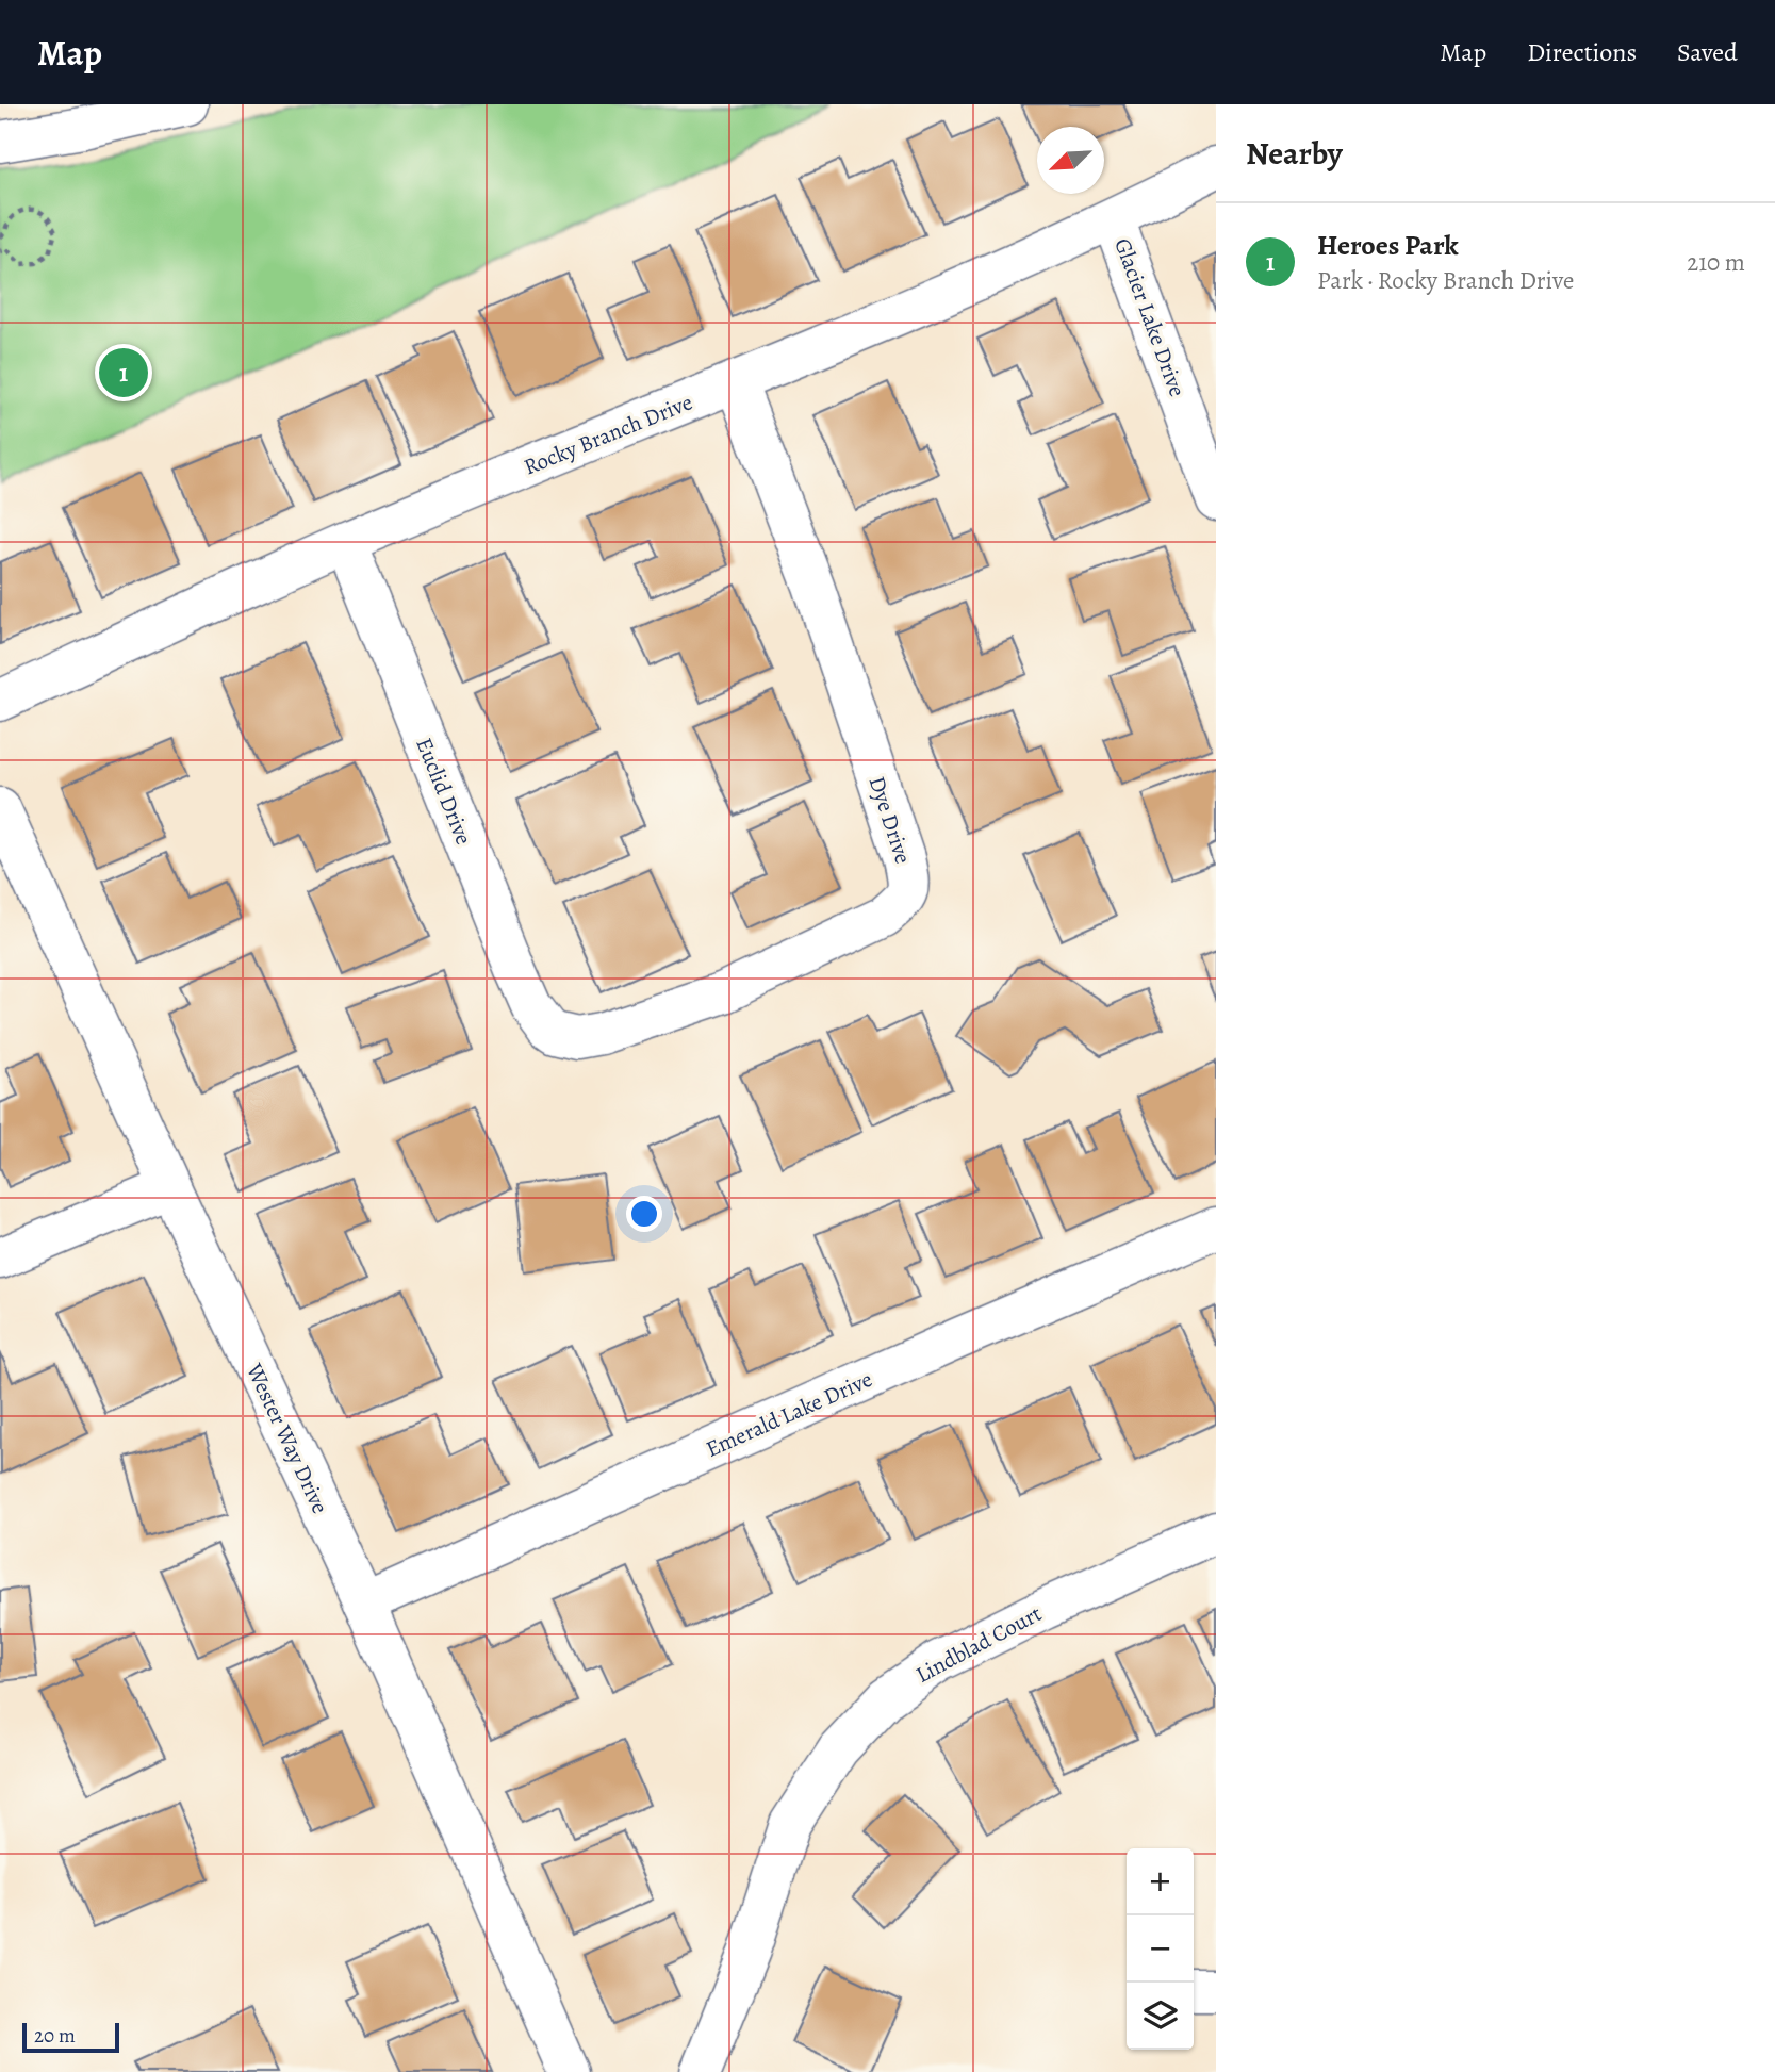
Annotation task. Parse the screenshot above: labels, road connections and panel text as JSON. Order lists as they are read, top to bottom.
{
  "streets": {
    "street": [
      "Glacier Lake Drive",
      "Rocky Branch Drive",
      "Euclid Drive",
      "Dye Drive",
      "Emerald Lake Drive",
      "Wester Way Drive",
      "Lindblad Court"
    ]
  },
  "crossings": [
    ["Glacier Lake Drive", "Rocky Branch Drive"],
    ["Rocky Branch Drive", "Euclid Drive"],
    ["Rocky Branch Drive", "Dye Drive"],
    ["Euclid Drive", "Dye Drive"],
    ["Emerald Lake Drive", "Wester Way Drive"]
  ],
  "scale_bar": "20 m",
  "north": "bottom left",
  "page": {
    "header": "Map",
    "nav": ["Map", "Directions", "Saved"],
    "heading": "Nearby",
    "list": [
      {
        "mark": "1",
        "name": "Heroes Park",
        "note": "Park · Rocky Branch Drive",
        "value": "210 m"
      }
    ],
    "pins": "1",
    "map_buttons": ["+", "−"],
    "scale": "20 m"
  }
}
